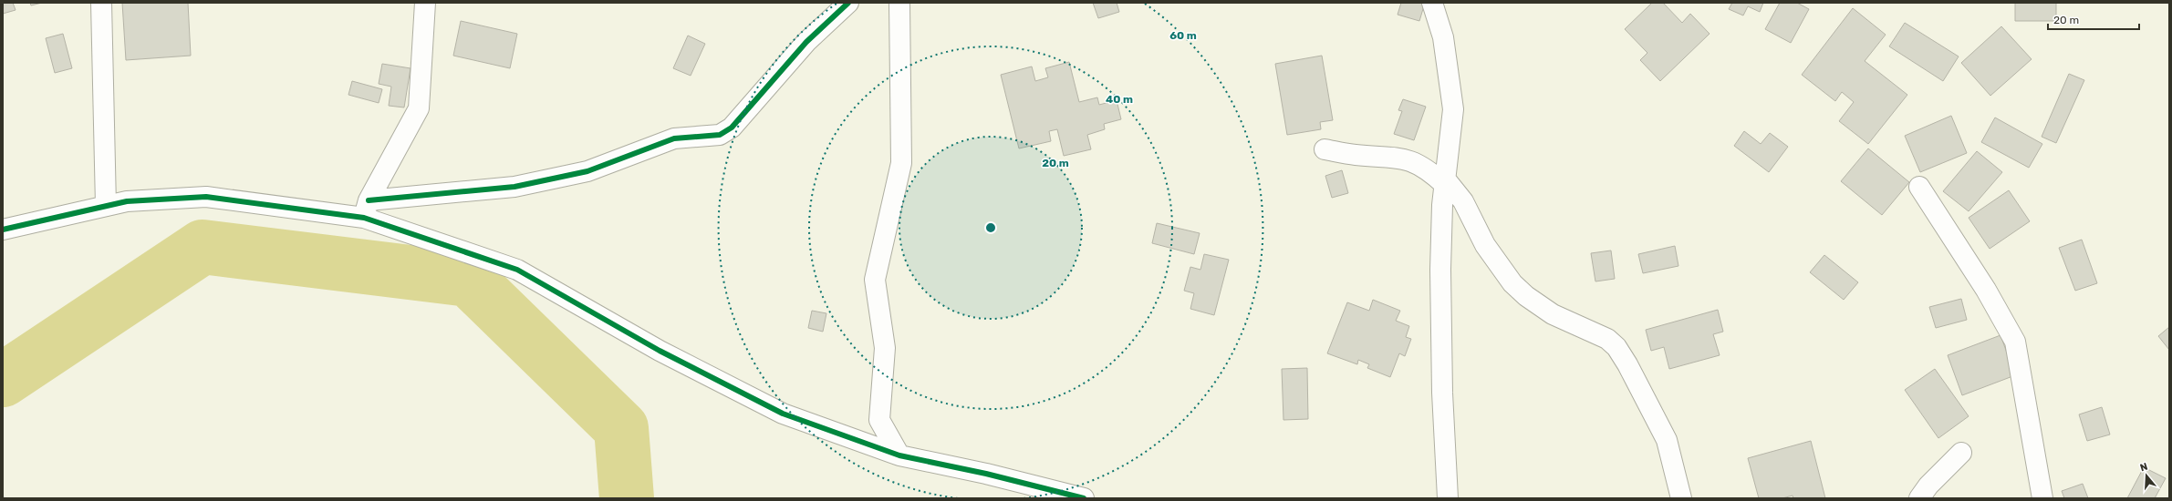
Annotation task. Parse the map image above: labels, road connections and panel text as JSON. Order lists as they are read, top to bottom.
{
  "scale_bar": "20 m",
  "north": "top",
  "rings": ["60 m", "40 m", "20 m"]
}
